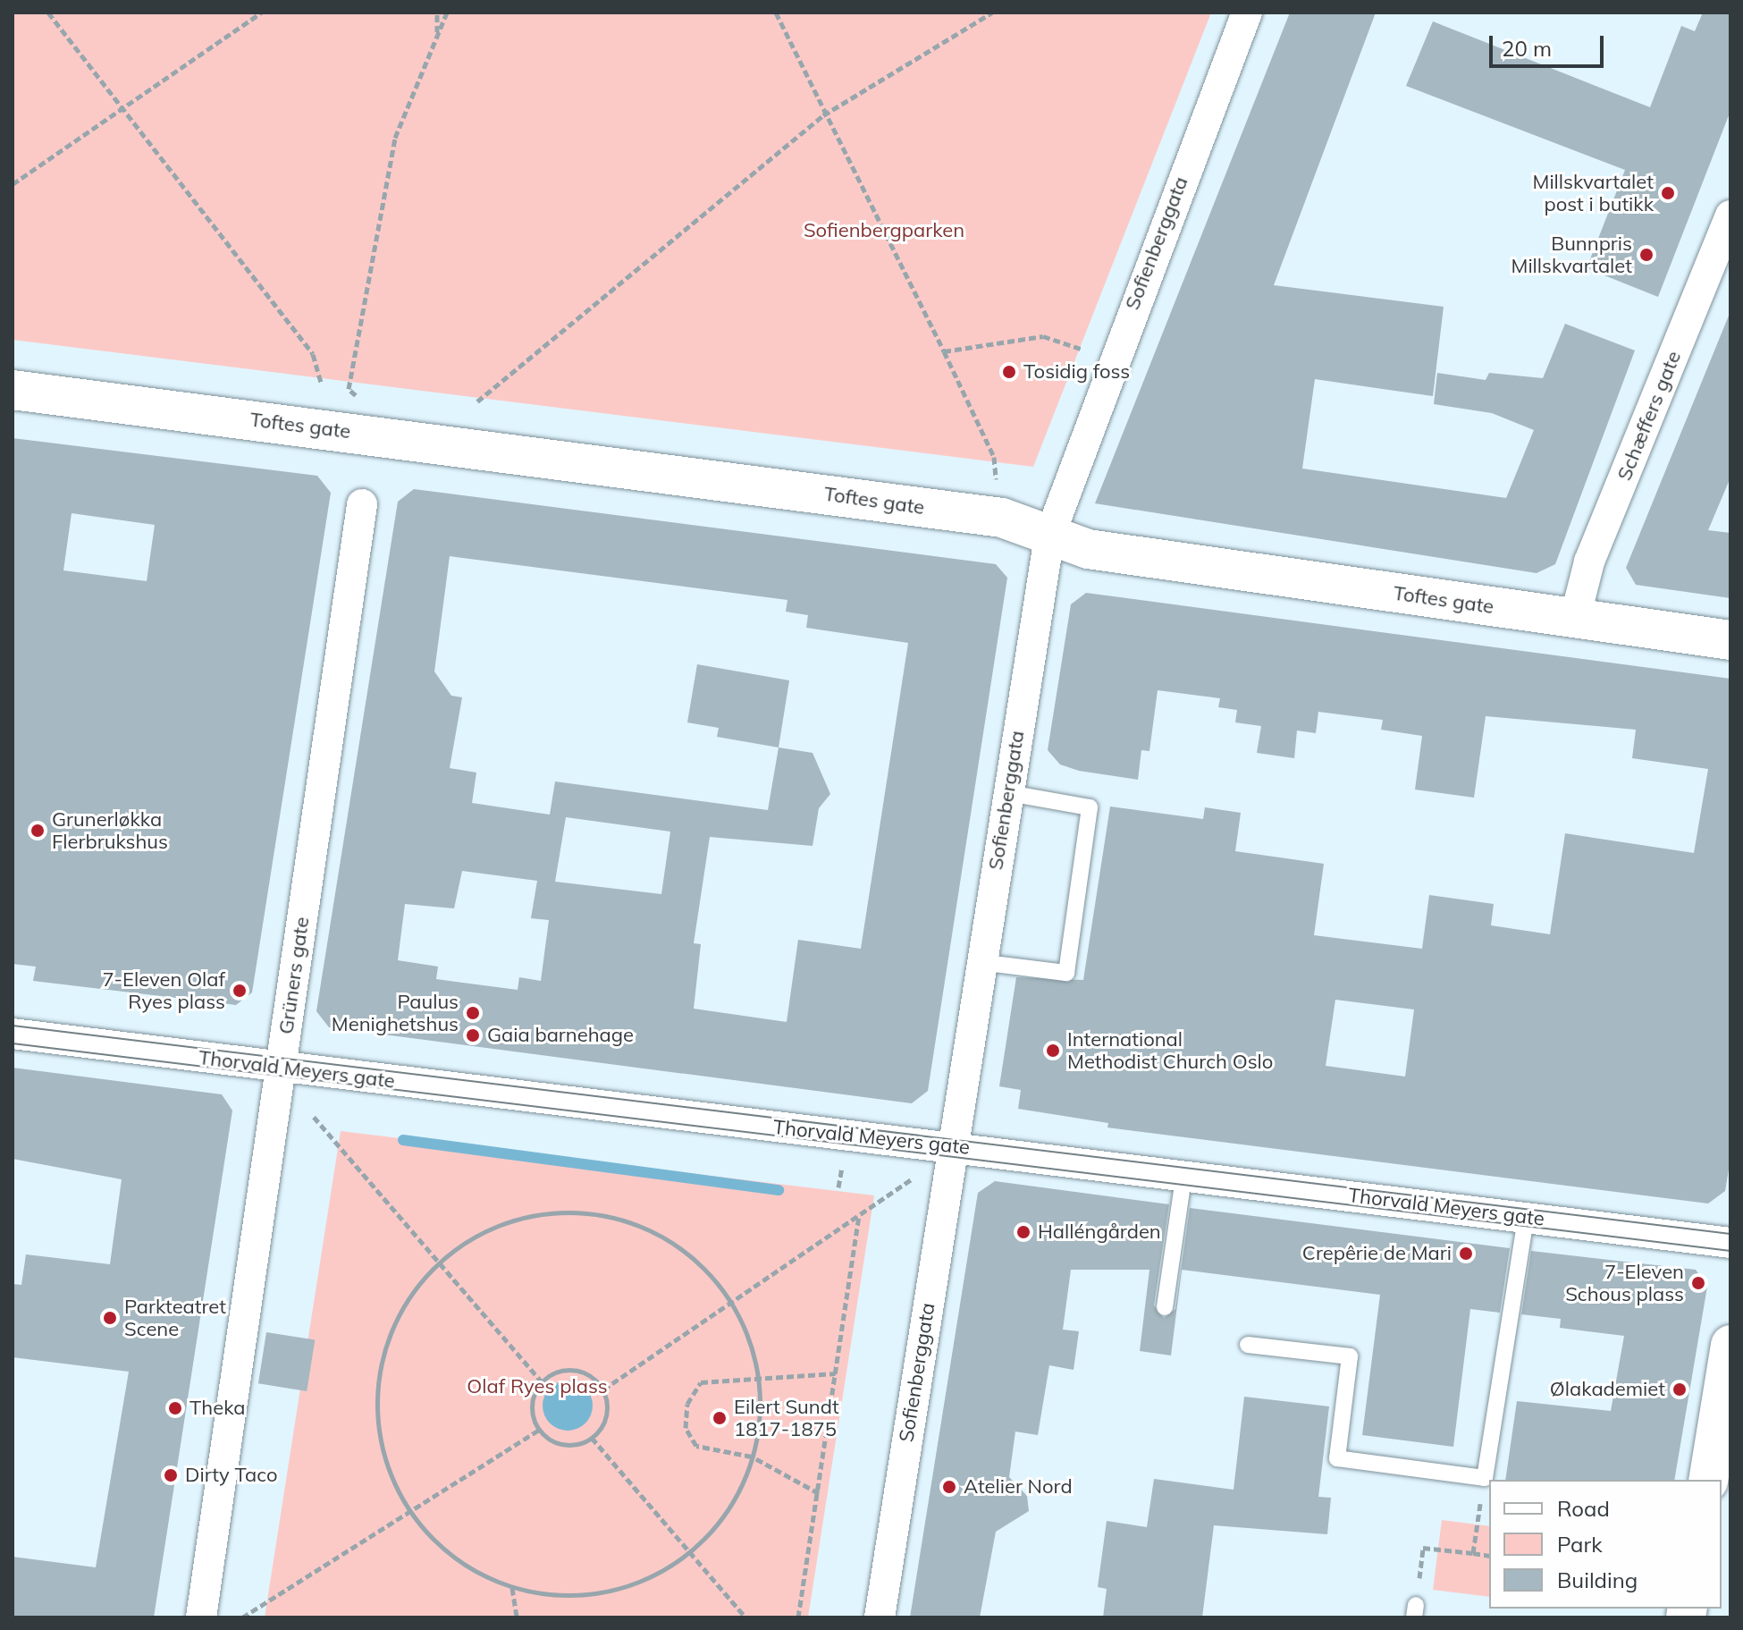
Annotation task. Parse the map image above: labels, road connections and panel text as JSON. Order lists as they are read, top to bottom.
{
  "streets": {
    "main road": ["Toftes gate"],
    "street": [
      "Sofienberggata",
      "Schæffers gate",
      "Grüners gate",
      "Thorvald Meyers gate"
    ]
  },
  "crossings": [
    ["Sofienberggata", "Toftes gate"],
    ["Sofienberggata", "Thorvald Meyers gate"],
    ["Schæffers gate", "Toftes gate"],
    ["Grüners gate", "Thorvald Meyers gate"]
  ],
  "parks": ["Sofienbergparken", "Olaf Ryes plass"],
  "places": [
    "Millskvartalet post i butikk",
    "Bunnpris Millskvartalet",
    "Tosidig foss",
    "Grunerløkka Flerbrukshus",
    "7-Eleven Olaf Ryes plass",
    "Paulus Menighetshus",
    "Gaia barnehage",
    "International Methodist Church Oslo",
    "Halléngården",
    "Crepêrie de Mari",
    "7-Eleven Schous plass",
    "Parkteatret Scene",
    "Ølakademiet",
    "Theka",
    "Eilert Sundt 1817-1875",
    "Dirty Taco",
    "Atelier Nord"
  ],
  "legend": ["Road", "Park", "Building"],
  "scale_bar": "20 m"
}
